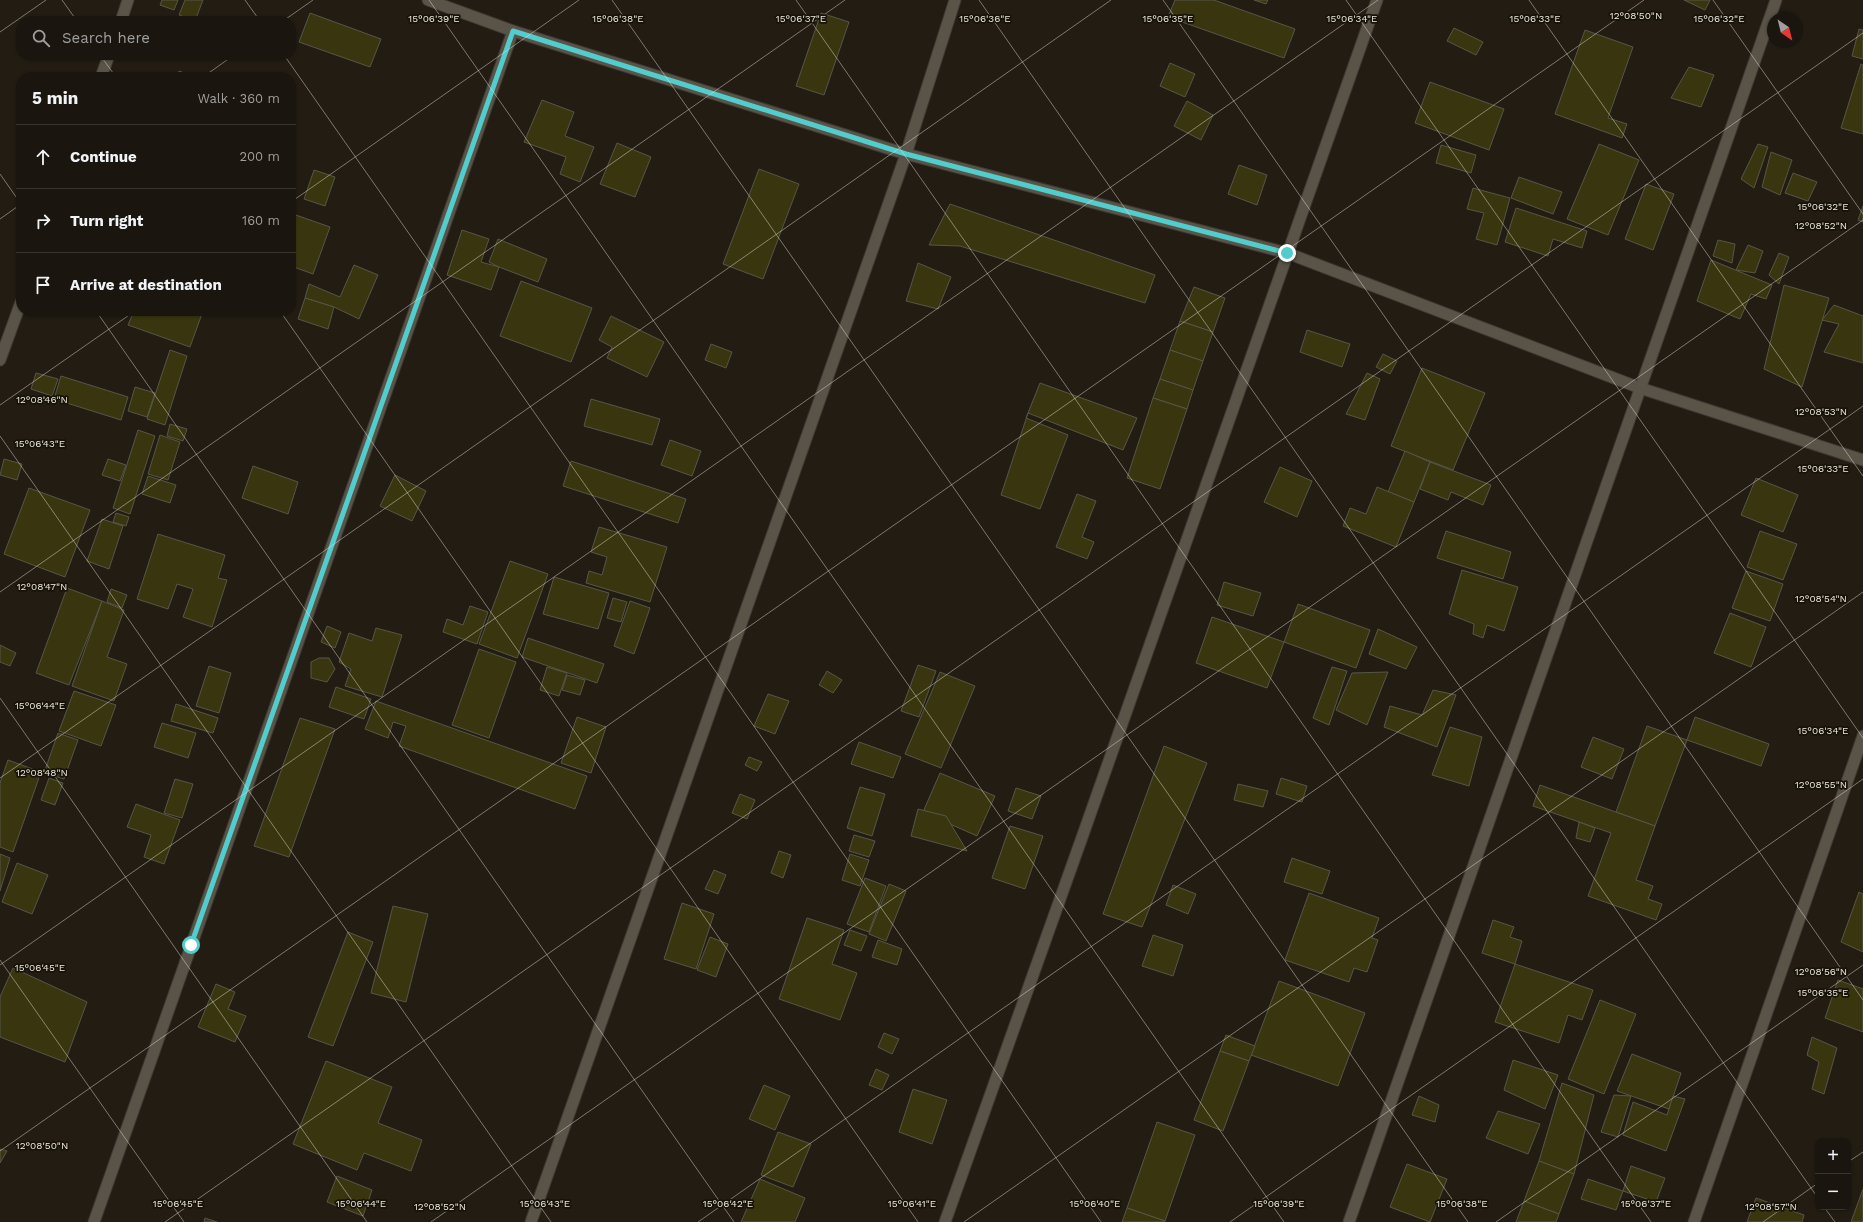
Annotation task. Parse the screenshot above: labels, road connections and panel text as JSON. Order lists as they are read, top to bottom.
{
  "north": "bottom right",
  "page": {
    "search": "Search here",
    "heading": ["5 min", "Walk · 360 m"],
    "list": [
      ["Continue", "200 m"],
      ["Turn right", "160 m"],
      "Arrive at destination"
    ],
    "map_buttons": ["+", "−"]
  },
  "coordinates": [
    "12°08'50\"N",
    "15°06'39\"E",
    "15°06'38\"E",
    "15°06'37\"E",
    "15°06'36\"E",
    "15°06'34\"E",
    "15°06'32\"E",
    "15°06'35\"E",
    "15°06'33\"E",
    "12°08'52\"N",
    "12°08'46\"N",
    "12°08'53\"N",
    "15°06'43\"E",
    "12°08'47\"N",
    "12°08'54\"N",
    "15°06'44\"E",
    "12°08'48\"N",
    "12°08'55\"N",
    "15°06'45\"E",
    "12°08'56\"N",
    "15°06'42\"E",
    "15°06'41\"E",
    "15°06'40\"E",
    "12°08'57\"N"
  ]
}
